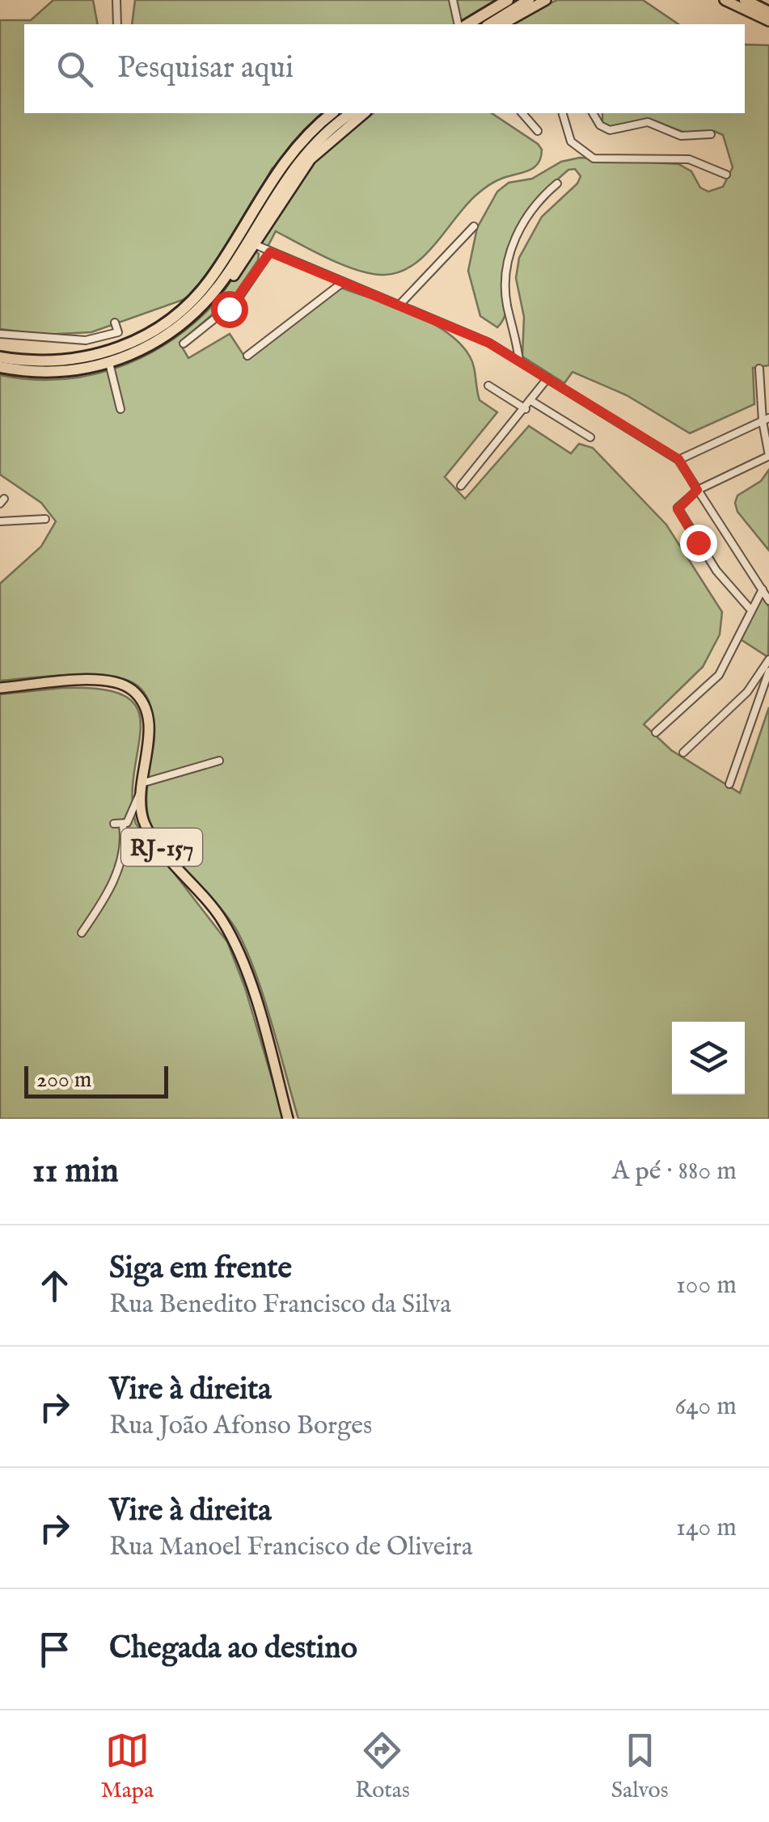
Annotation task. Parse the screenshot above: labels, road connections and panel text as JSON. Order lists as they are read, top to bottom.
{
  "streets": {
    "main road": ["RJ-157"]
  },
  "scale_bar": "200 m",
  "page": {
    "search": "Pesquisar aqui",
    "scale": "200 m",
    "heading": ["11 min", "A pé · 880 m"],
    "list": [
      ["Siga em frente", "Rua Benedito Francisco da Silva", "100 m"],
      ["Vire à direita", "Rua João Afonso Borges", "640 m"],
      ["Vire à direita", "Rua Manoel Francisco de Oliveira", "140 m"],
      "Chegada ao destino"
    ],
    "nav": ["Mapa", "Rotas", "Salvos"]
  }
}
